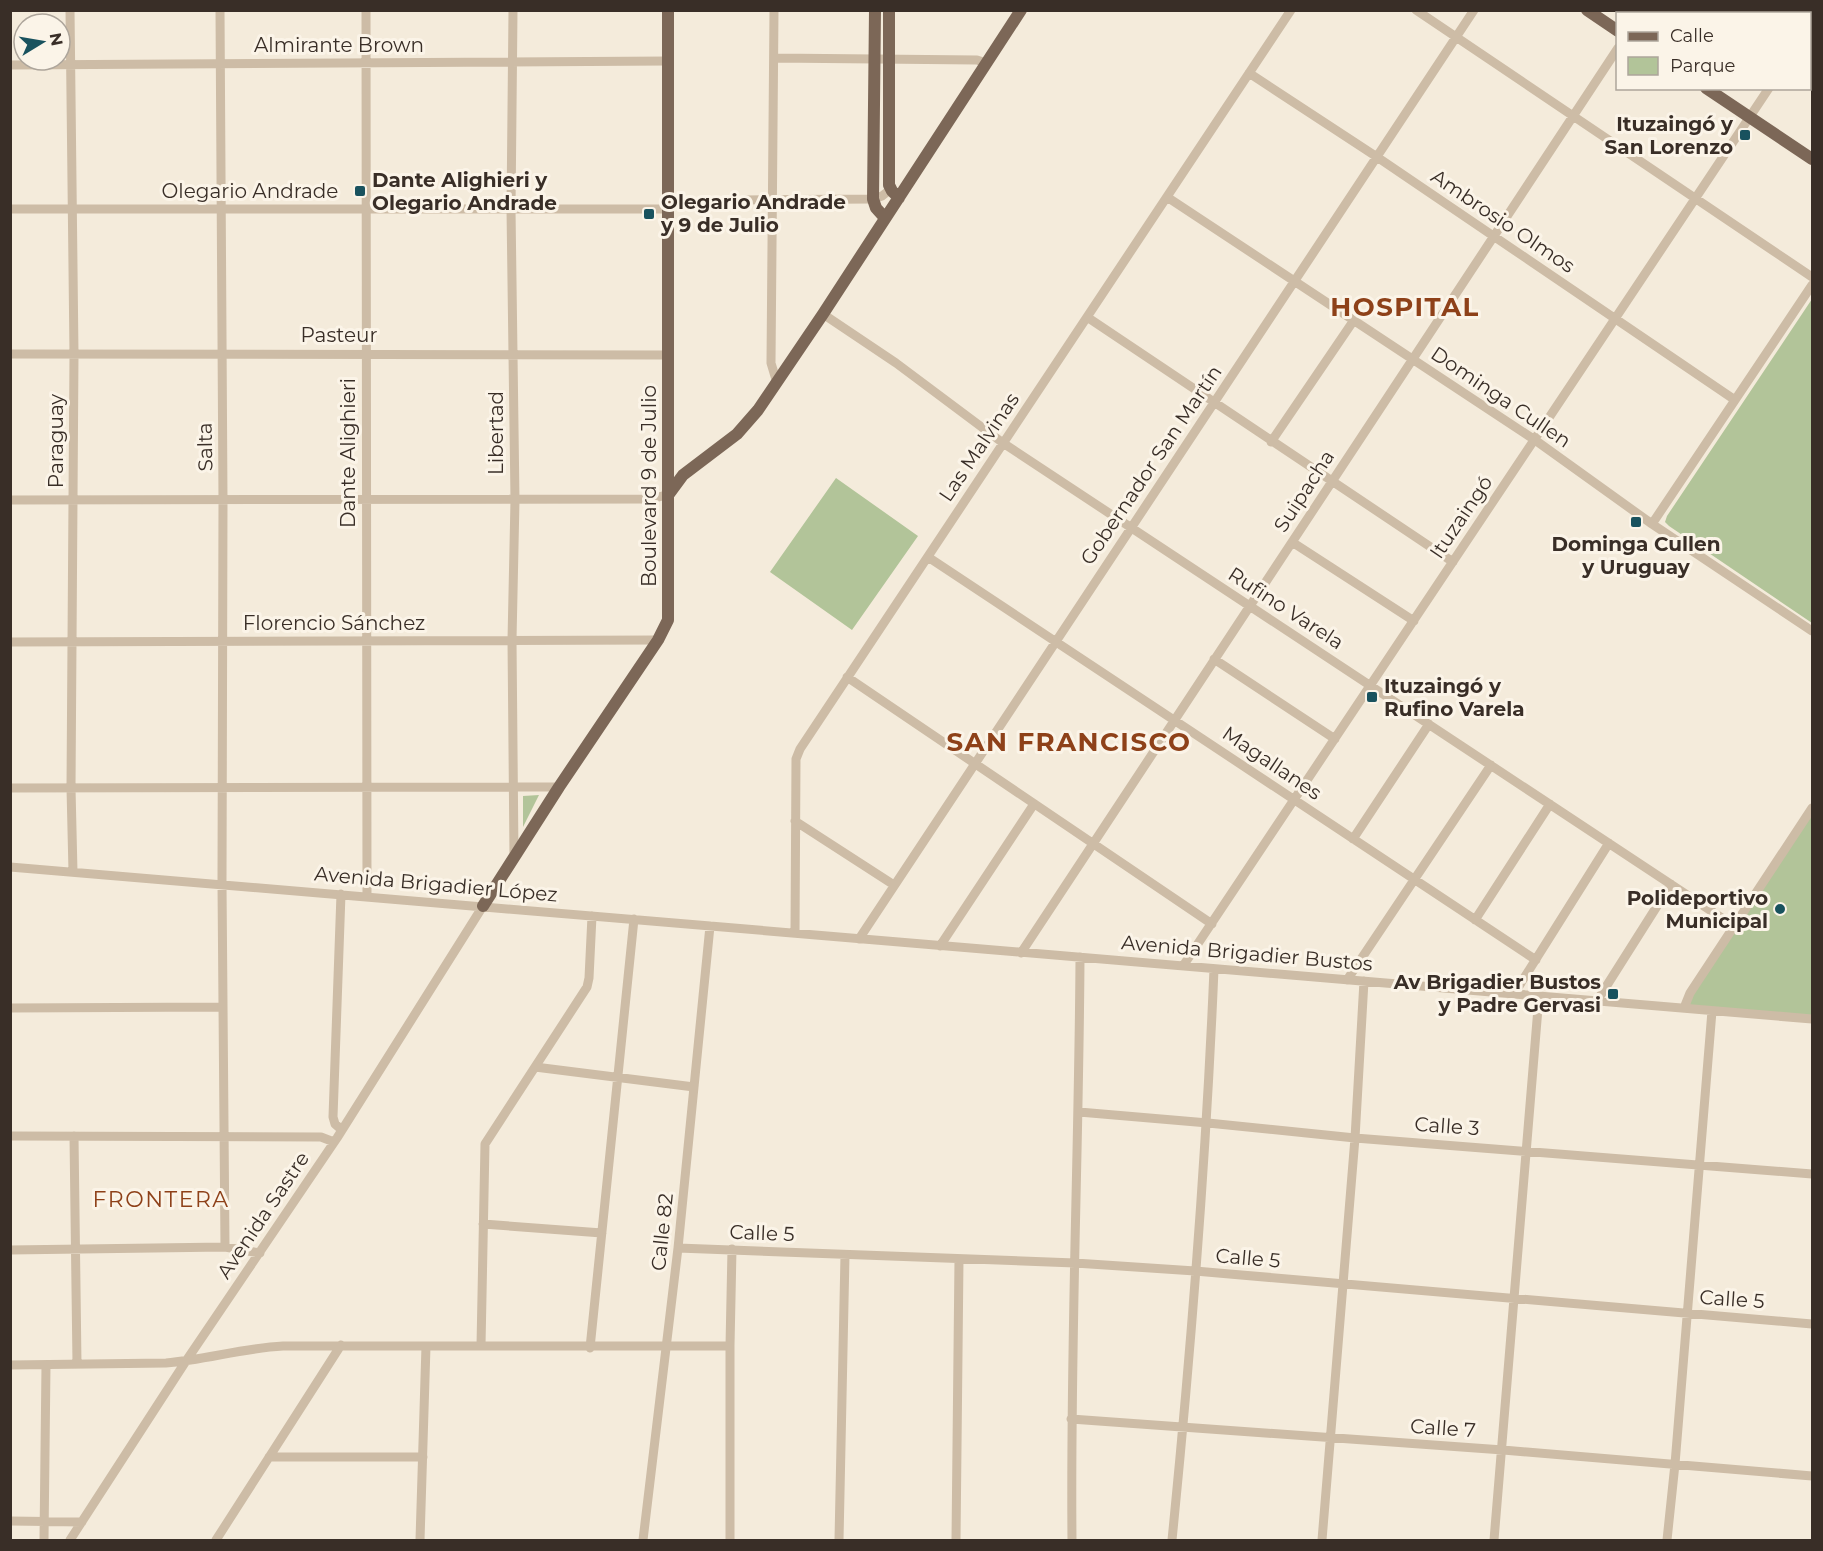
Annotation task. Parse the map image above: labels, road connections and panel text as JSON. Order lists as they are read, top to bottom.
{
  "streets": {
    "main road": ["Boulevard 9 de Julio"],
    "street": [
      "Almirante Brown",
      "Olegario Andrade",
      "Ambrosio Olmos",
      "Pasteur",
      "Dominga Cullen",
      "Libertad",
      "Paraguay",
      "Salta",
      "Las Malvinas",
      "Dante Alighieri",
      "Gobernador San Martín",
      "Suipacha",
      "Ituzaingó",
      "Rufino Varela",
      "Florencio Sánchez",
      "Magallanes",
      "Avenida Brigadier López",
      "Avenida Brigadier Bustos",
      "Calle 3",
      "Avenida Sastre",
      "Calle 82",
      "Calle 5",
      "Calle 7"
    ]
  },
  "crossings": [
    ["Almirante Brown", "Libertad"],
    ["Almirante Brown", "Salta"],
    ["Almirante Brown", "Dante Alighieri"],
    ["Almirante Brown", "Boulevard 9 de Julio"],
    ["Olegario Andrade", "Libertad"],
    ["Olegario Andrade", "Paraguay"],
    ["Olegario Andrade", "Salta"],
    ["Olegario Andrade", "Dante Alighieri"],
    ["Olegario Andrade", "Boulevard 9 de Julio"],
    ["Ambrosio Olmos", "Las Malvinas"],
    ["Ambrosio Olmos", "Gobernador San Martín"],
    ["Ambrosio Olmos", "Suipacha"],
    ["Ambrosio Olmos", "Ituzaingó"],
    ["Pasteur", "Libertad"],
    ["Pasteur", "Paraguay"],
    ["Pasteur", "Salta"],
    ["Pasteur", "Dante Alighieri"],
    ["Pasteur", "Boulevard 9 de Julio"],
    ["Dominga Cullen", "Las Malvinas"],
    ["Dominga Cullen", "Gobernador San Martín"],
    ["Dominga Cullen", "Suipacha"],
    ["Dominga Cullen", "Ituzaingó"],
    ["Libertad", "Boulevard 9 de Julio"],
    ["Libertad", "Florencio Sánchez"],
    ["Paraguay", "Florencio Sánchez"],
    ["Paraguay", "Avenida Brigadier López"],
    ["Salta", "Florencio Sánchez"],
    ["Salta", "Avenida Brigadier López"],
    ["Las Malvinas", "Rufino Varela"],
    ["Las Malvinas", "Magallanes"],
    ["Las Malvinas", "Avenida Brigadier López"],
    ["Dante Alighieri", "Florencio Sánchez"],
    ["Dante Alighieri", "Avenida Brigadier López"],
    ["Gobernador San Martín", "Rufino Varela"],
    ["Gobernador San Martín", "Magallanes"],
    ["Gobernador San Martín", "Avenida Brigadier López"],
    ["Gobernador San Martín", "Avenida Brigadier Bustos"],
    ["Boulevard 9 de Julio", "Florencio Sánchez"],
    ["Boulevard 9 de Julio", "Avenida Brigadier López"],
    ["Boulevard 9 de Julio", "Avenida Sastre"],
    ["Suipacha", "Rufino Varela"],
    ["Suipacha", "Magallanes"],
    ["Suipacha", "Avenida Brigadier Bustos"],
    ["Ituzaingó", "Rufino Varela"],
    ["Ituzaingó", "Magallanes"],
    ["Ituzaingó", "Avenida Brigadier Bustos"],
    ["Avenida Brigadier López", "Avenida Brigadier Bustos"],
    ["Avenida Brigadier López", "Avenida Sastre"],
    ["Avenida Brigadier López", "Calle 82"],
    ["Calle 82", "Calle 5"]
  ],
  "districts": ["HOSPITAL", "SAN FRANCISCO", "FRONTERA"],
  "places": {
    "transit": [
      "Ituzaingó y San Lorenzo",
      "Dante Alighieri y Olegario Andrade",
      "Olegario Andrade y 9 de Julio",
      "Dominga Cullen y Uruguay",
      "Ituzaingó y Rufino Varela",
      "Av Brigadier Bustos y Padre Gervasi"
    ],
    "other": ["Polideportivo Municipal"]
  },
  "legend": ["Calle", "Parque"],
  "north": "right"
}
